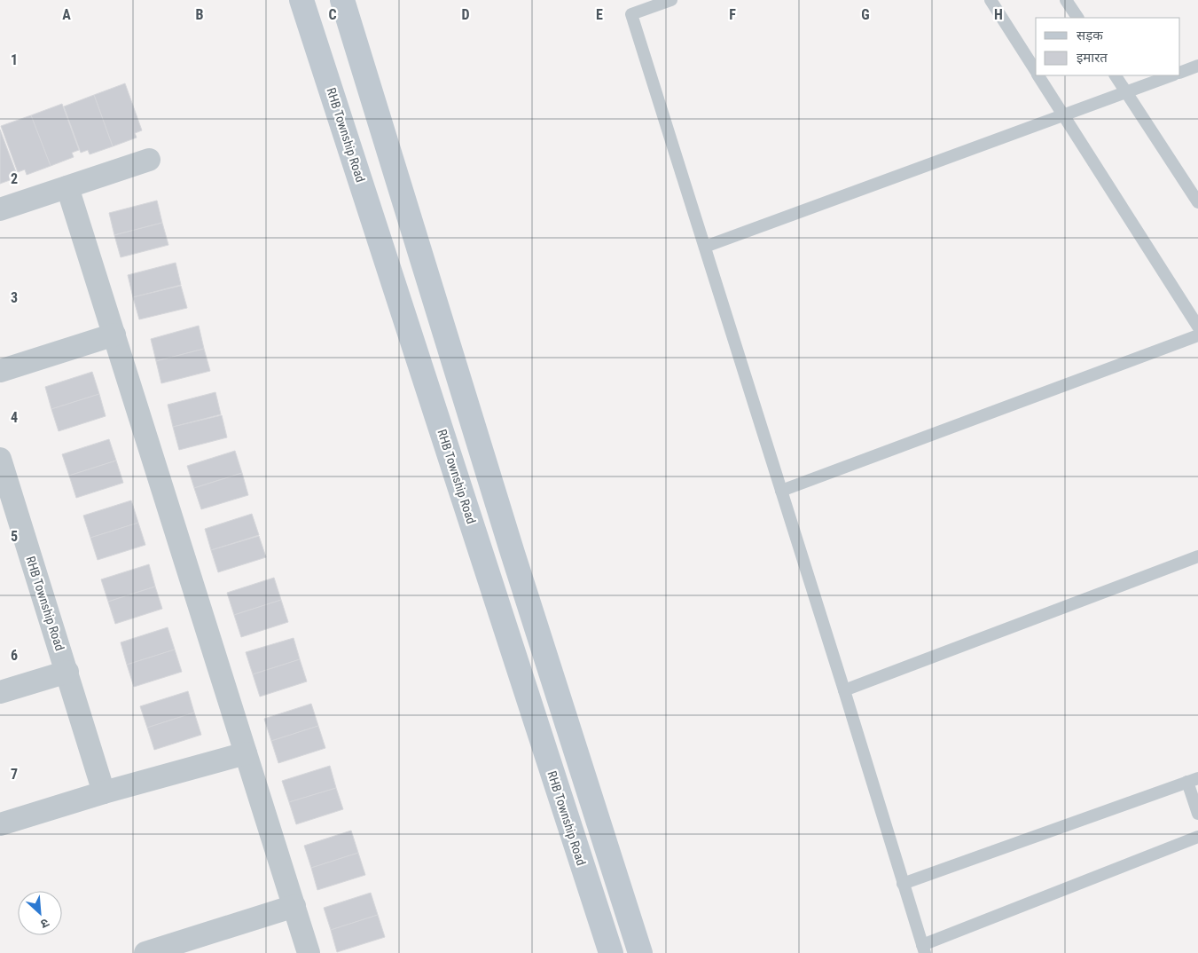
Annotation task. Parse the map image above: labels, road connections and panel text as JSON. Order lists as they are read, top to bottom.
{
  "streets": {
    "street": ["RHB Township Road"]
  },
  "legend": ["सड़क", "इमारत"],
  "north": "bottom right",
  "grid": {
    "columns": [
      "A",
      "B",
      "C",
      "D",
      "E",
      "F",
      "G",
      "H"
    ],
    "rows": [
      "1",
      "2",
      "3",
      "4",
      "5",
      "6",
      "7"
    ]
  }
}
